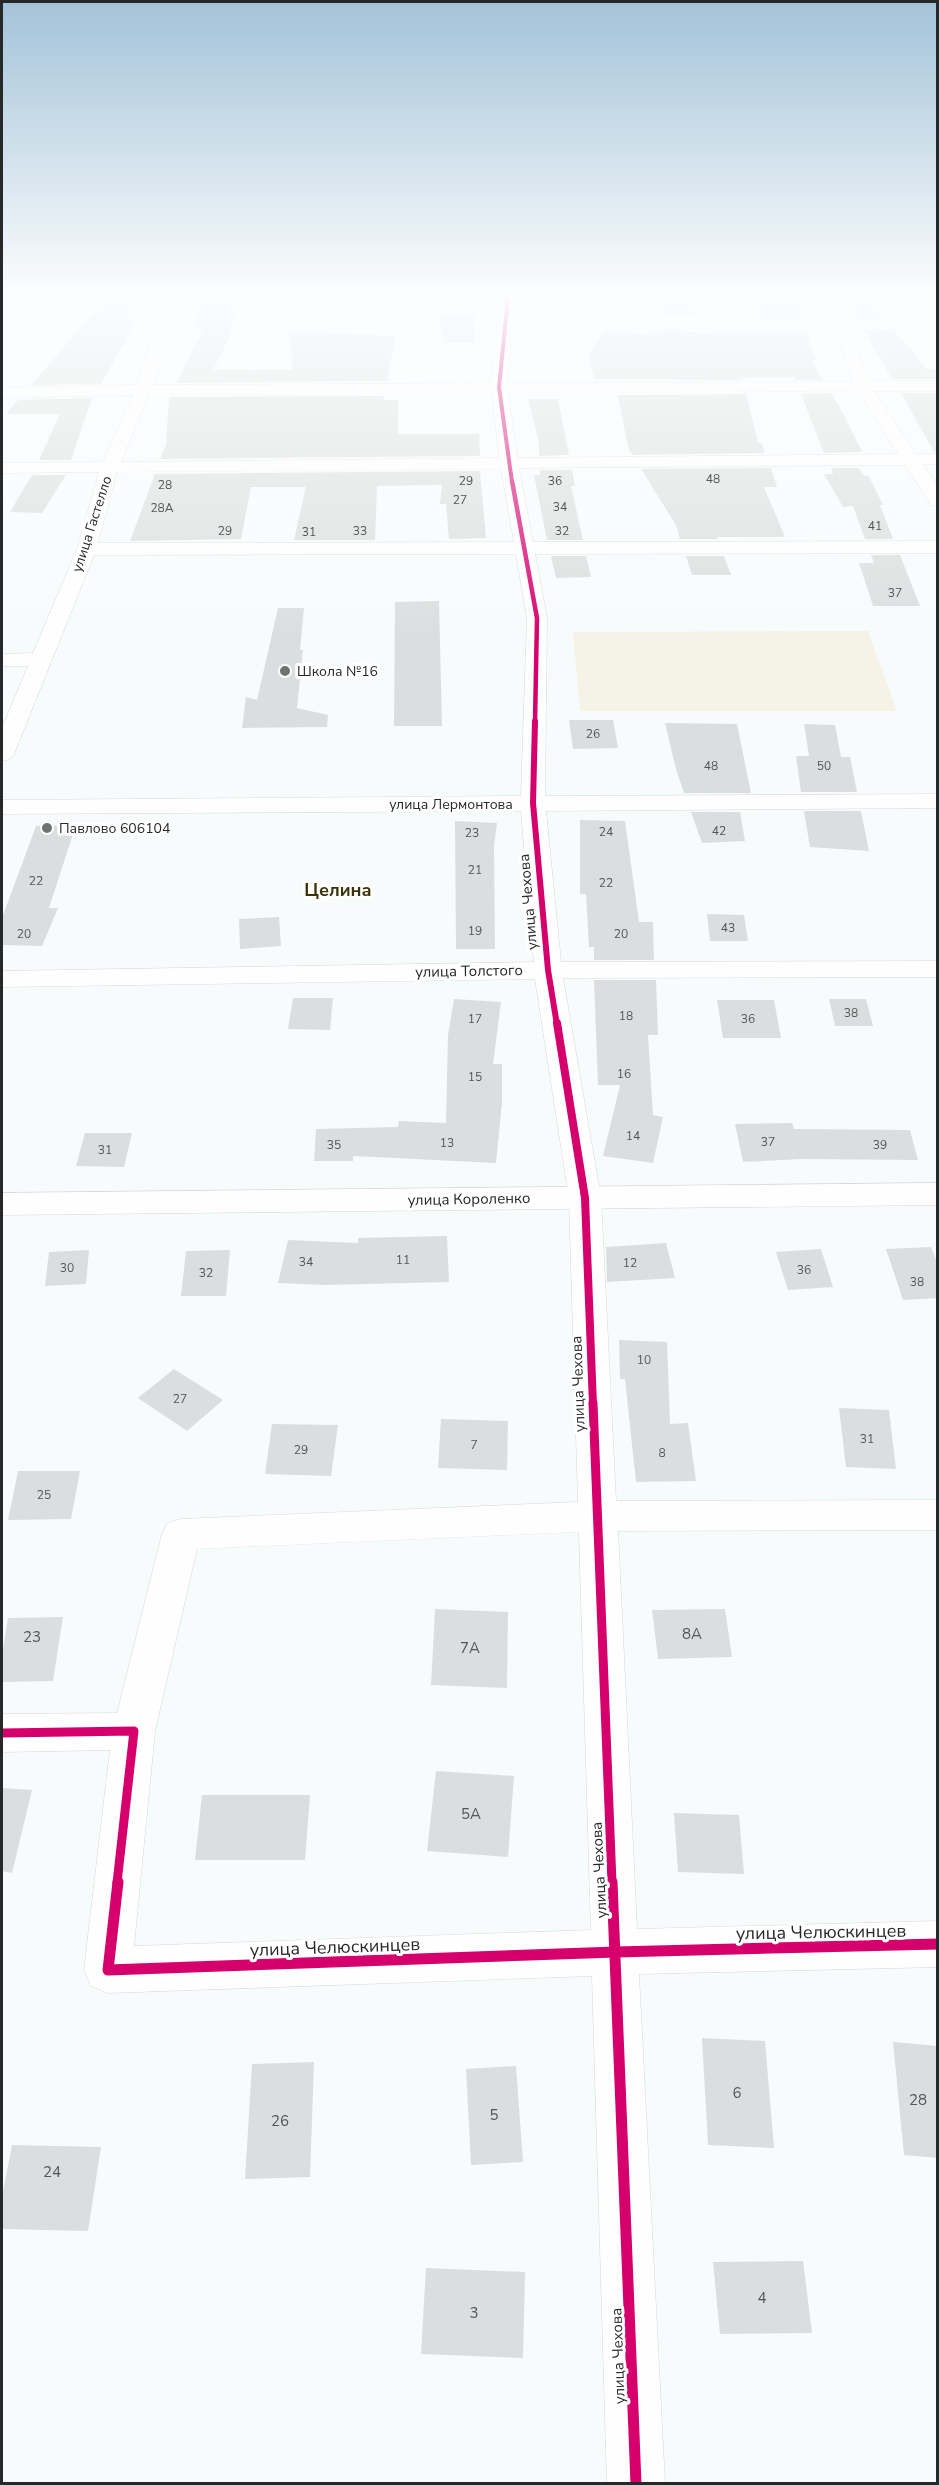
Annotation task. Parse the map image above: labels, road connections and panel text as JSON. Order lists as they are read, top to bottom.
{
  "streets": {
    "street": [
      "улица Гастелло",
      "улица Лермонтова",
      "улица Чехова",
      "улица Толстого",
      "улица Короленко",
      "улица Челюскинцев"
    ]
  },
  "crossings": [
    ["улица Лермонтова", "улица Чехова"],
    ["улица Чехова", "улица Толстого"],
    ["улица Чехова", "улица Короленко"],
    ["улица Чехова", "улица Челюскинцев"]
  ],
  "districts": ["Целина"],
  "places": ["Школа №16", "Павлово 606104"],
  "house_numbers": [
    "48",
    "29",
    "36",
    "28",
    "27",
    "34",
    "28А",
    "41",
    "29",
    "33",
    "32",
    "31",
    "37",
    "26",
    "48",
    "50",
    "42",
    "24",
    "23",
    "21",
    "22",
    "22",
    "43",
    "19",
    "20",
    "20",
    "38",
    "18",
    "17",
    "36",
    "16",
    "15",
    "14",
    "37",
    "13",
    "35",
    "39",
    "31",
    "11",
    "34",
    "12",
    "30",
    "36",
    "32",
    "38",
    "10",
    "27",
    "31",
    "7",
    "29",
    "8",
    "25",
    "8А",
    "23",
    "7А",
    "5А",
    "6",
    "28",
    "5",
    "26",
    "24",
    "4",
    "3"
  ]
}
